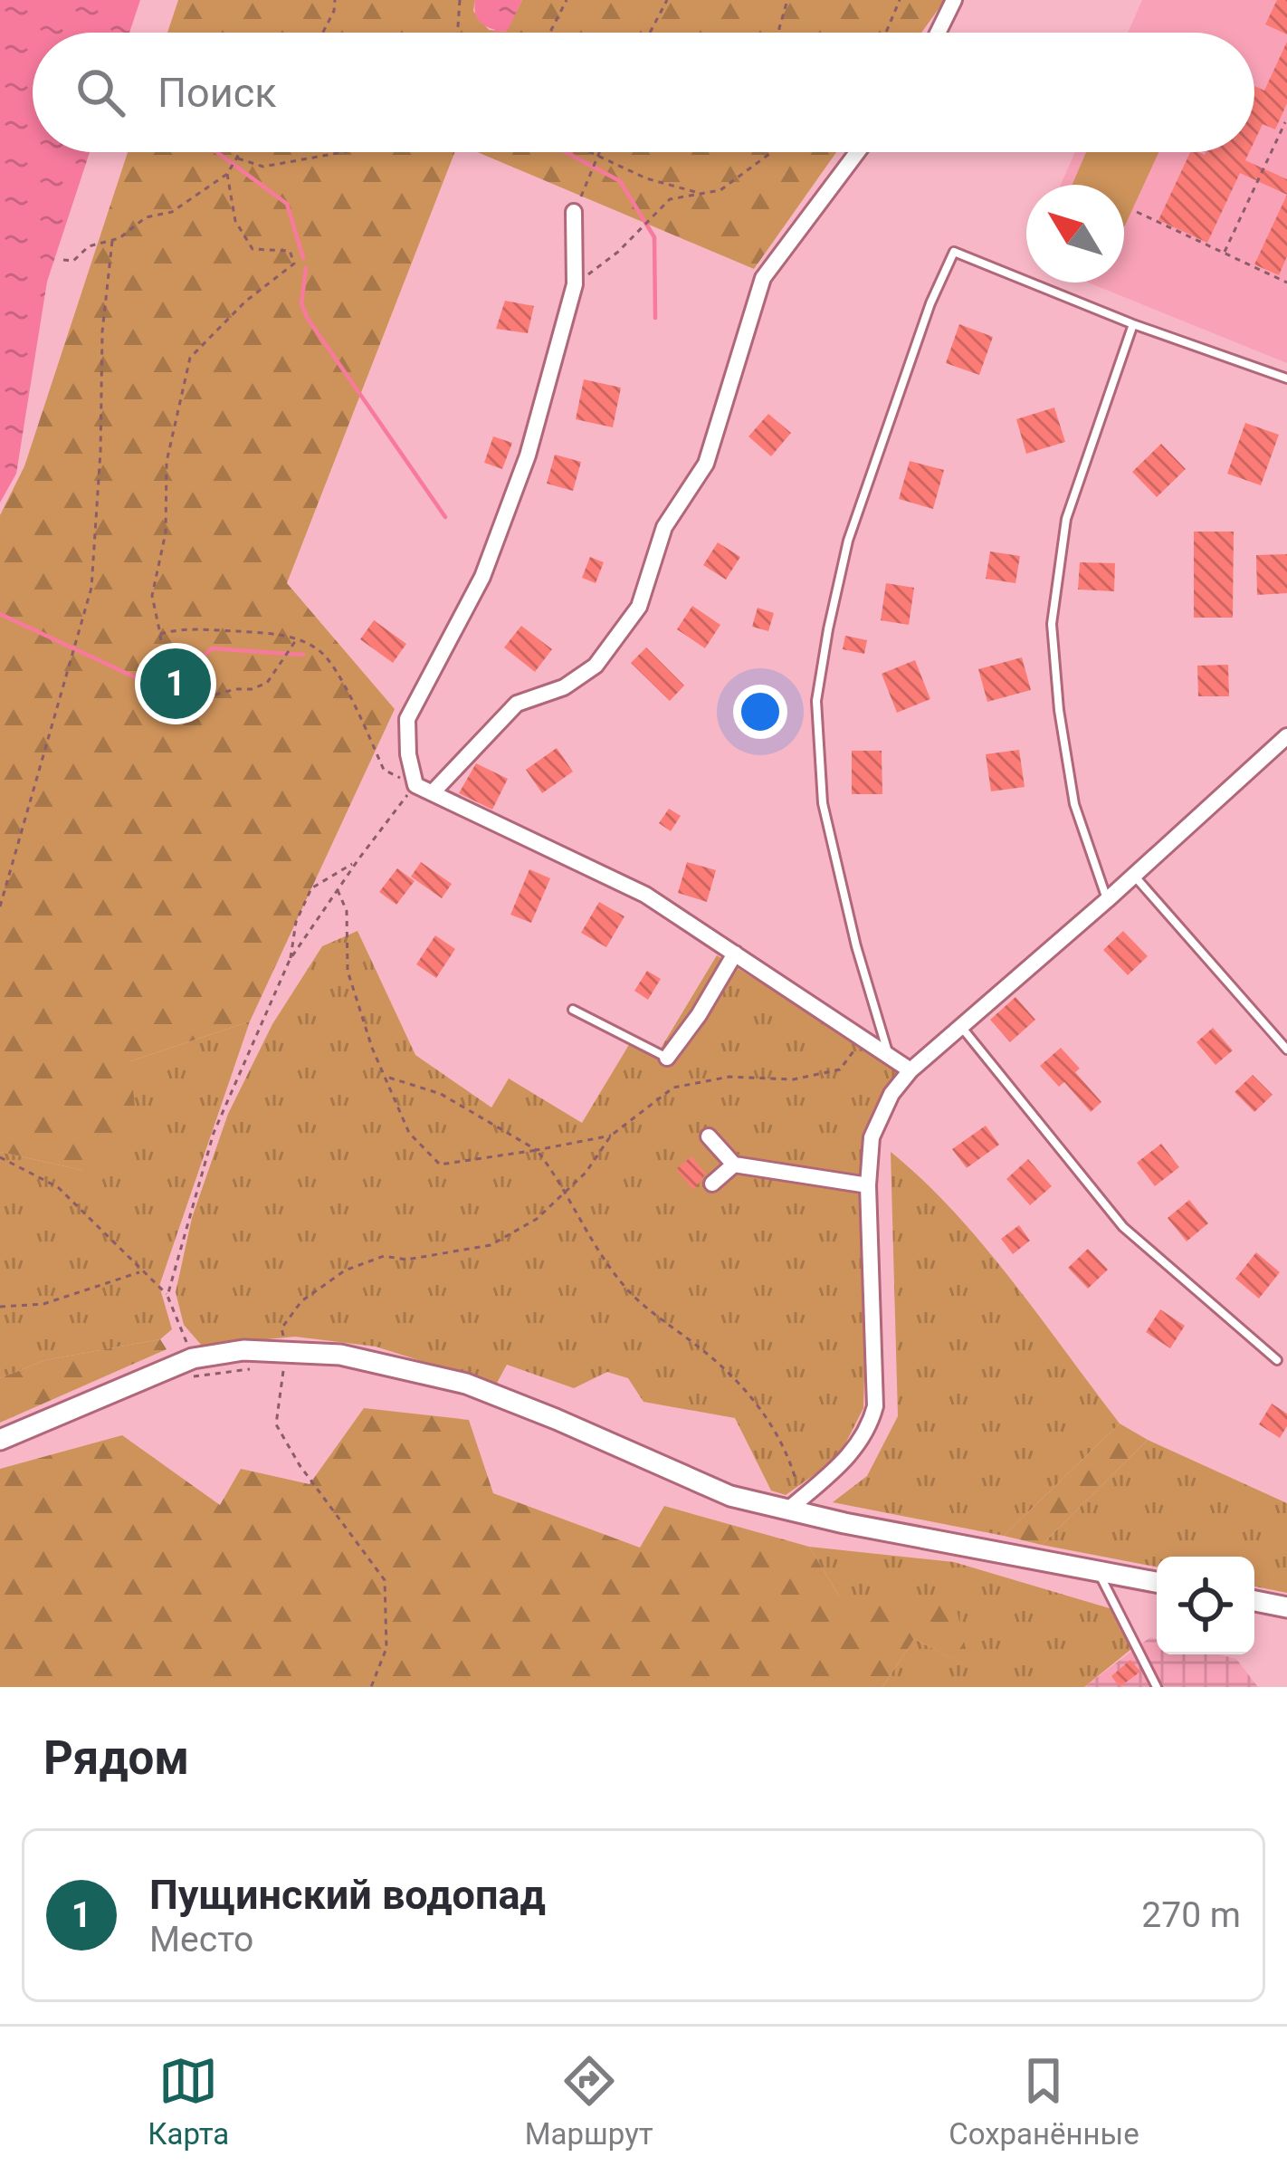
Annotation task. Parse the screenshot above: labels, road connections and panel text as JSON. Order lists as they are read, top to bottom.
{
  "north": "top left",
  "page": {
    "search": "Поиск",
    "pins": "1",
    "heading": "Рядом",
    "list": [
      {
        "mark": "1",
        "name": "Пущинский водопад",
        "note": "Место",
        "value": "270 m"
      }
    ],
    "nav": ["Карта", "Маршрут", "Сохранённые"]
  }
}
